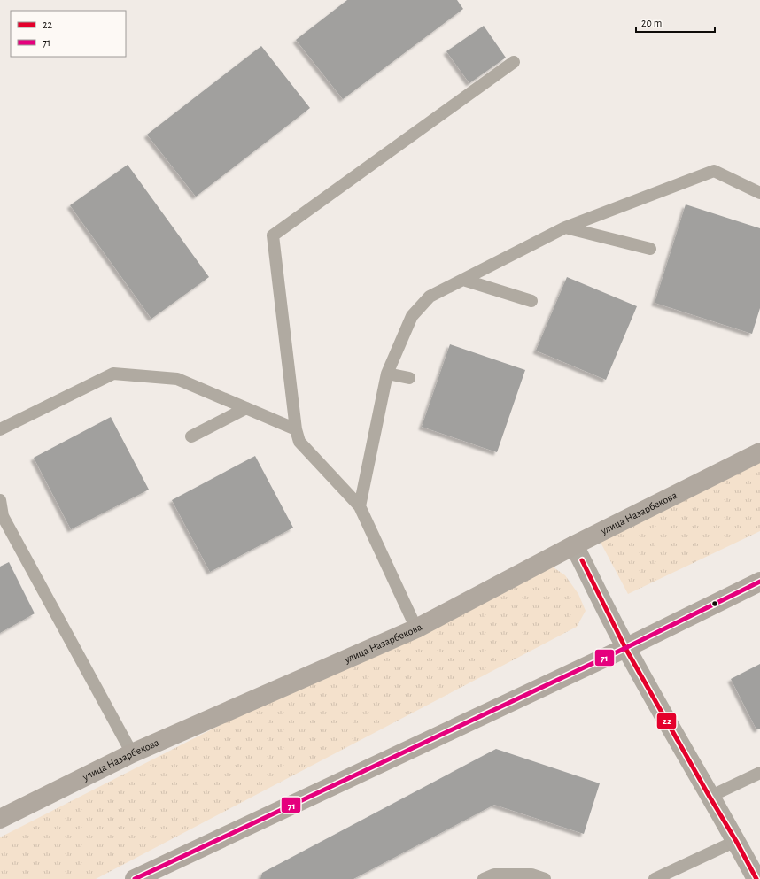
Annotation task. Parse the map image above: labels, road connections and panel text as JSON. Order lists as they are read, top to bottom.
{
  "streets": {
    "street": ["улица Назарбекова"]
  },
  "lines": ["transit line 22", "transit line 71"],
  "legend": ["22", "71"],
  "scale_bar": "20 m"
}
